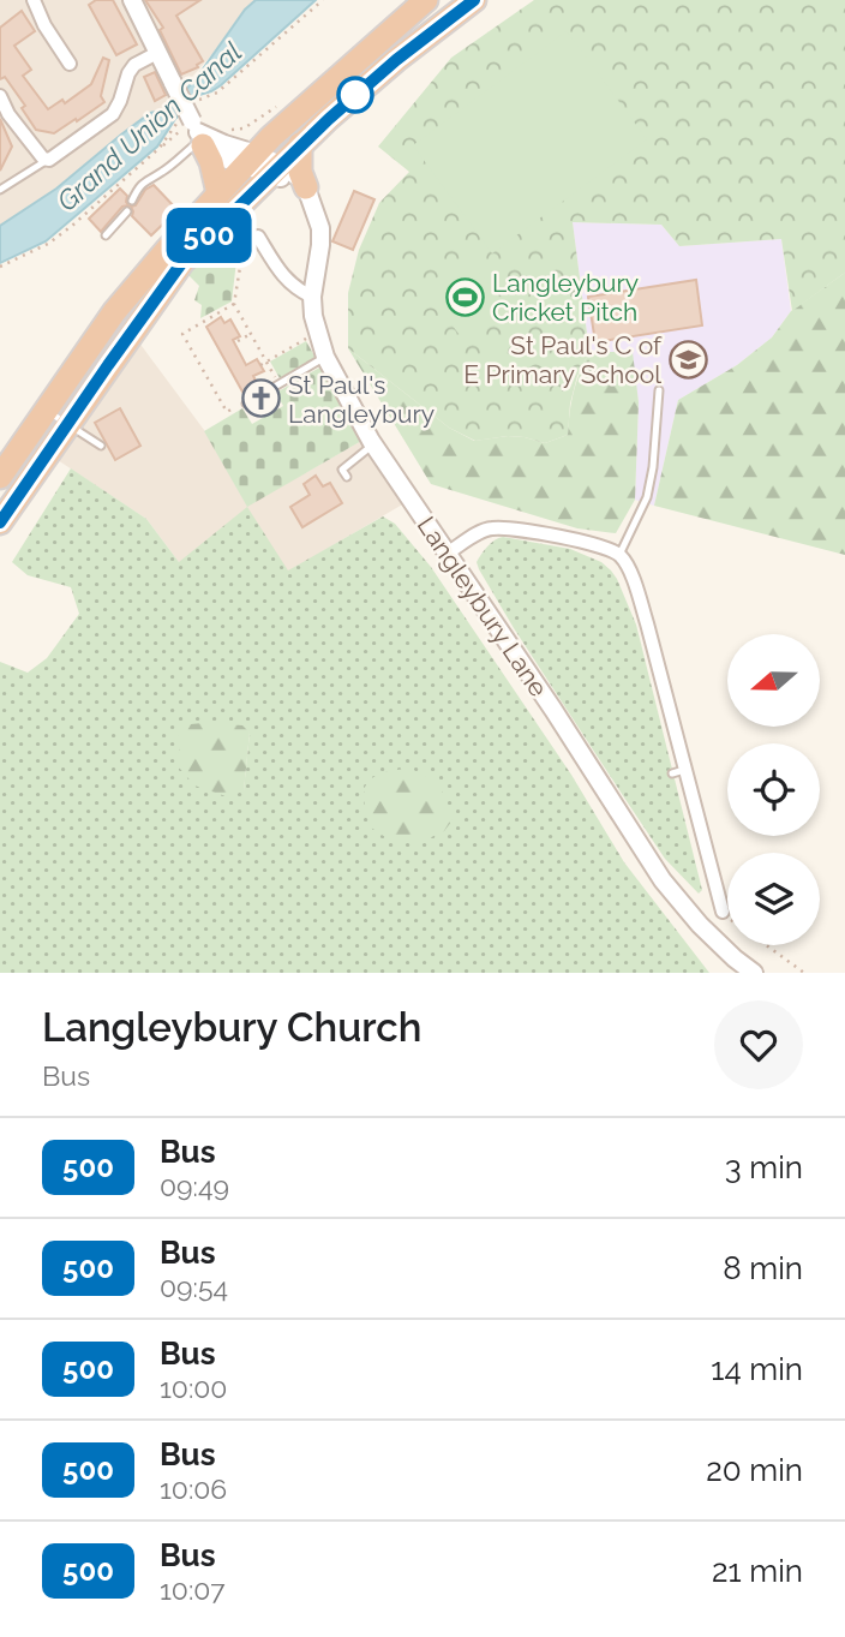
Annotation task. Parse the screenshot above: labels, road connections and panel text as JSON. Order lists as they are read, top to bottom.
{
  "streets": {
    "street": ["Langleybury Lane"]
  },
  "water": ["Grand Union Canal"],
  "places": {
    "sports": ["Langleybury Cricket Pitch"],
    "school or university": ["St Paul's C of E Primary School"],
    "church": ["St Paul's Langleybury"]
  },
  "lines": ["bus line 500"],
  "north": "left",
  "page": {
    "on_map": "500",
    "heading": ["Langleybury Church", "Bus"],
    "list": [
      {
        "mark": "500",
        "name": "Bus",
        "note": "09:49",
        "value": "3 min"
      },
      {
        "mark": "500",
        "name": "Bus",
        "note": "09:54",
        "value": "8 min"
      },
      {
        "mark": "500",
        "name": "Bus",
        "note": "10:00",
        "value": "14 min"
      },
      {
        "mark": "500",
        "name": "Bus",
        "note": "10:06",
        "value": "20 min"
      },
      {
        "mark": "500",
        "name": "Bus",
        "note": "10:07",
        "value": "21 min"
      }
    ]
  }
}
